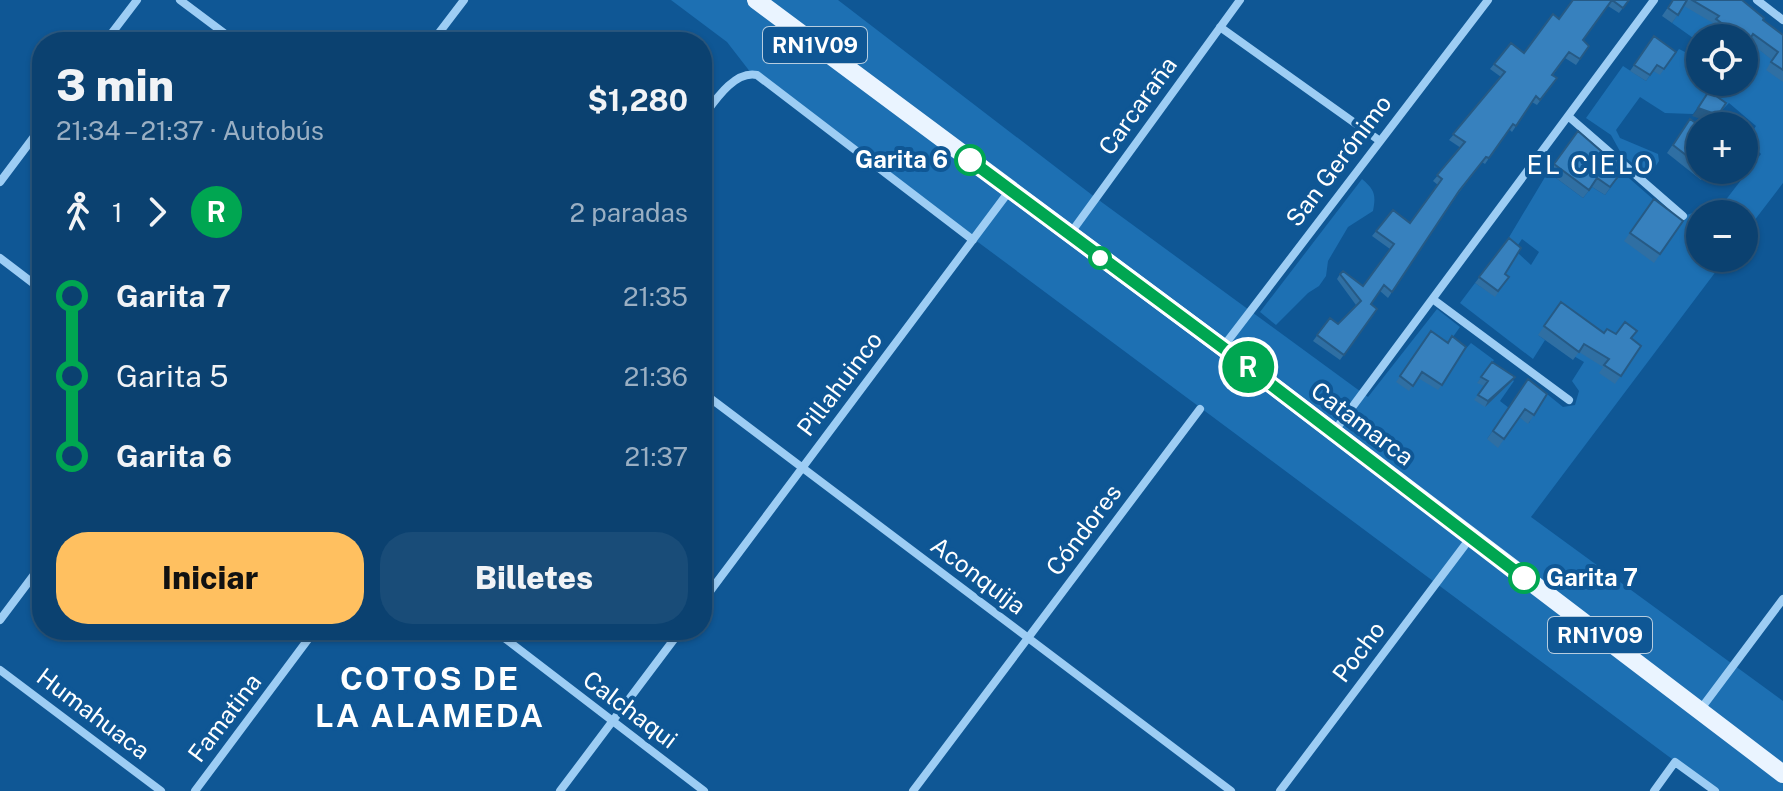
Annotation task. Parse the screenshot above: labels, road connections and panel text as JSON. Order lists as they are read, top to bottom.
{
  "streets": {
    "main road": ["RN1V09", "Catamarca"],
    "street": [
      "Carcaraña",
      "San Gerónimo",
      "Pillahuinco",
      "Cóndores",
      "Aconquija",
      "Pocho",
      "Calchaqui",
      "Humahuaca",
      "Famatina"
    ]
  },
  "crossings": [
    ["Carcaraña", "Catamarca"],
    ["San Gerónimo", "Catamarca"],
    ["Pillahuinco", "Catamarca"],
    ["Pillahuinco", "Aconquija"],
    ["Catamarca", "Pocho"],
    ["Cóndores", "Aconquija"]
  ],
  "districts": ["EL CIELO", "COTOS DE LA ALAMEDA"],
  "places": ["Garita 6", "Garita 7"],
  "lines": ["bus line R"],
  "page": {
    "on_map": "R",
    "map_buttons": ["+", "−"],
    "heading": ["3 min", "21:34 – 21:37 · Autobús", "$1,280"],
    "legs": ["1", "R", "2 paradas"],
    "list": [
      {
        "name": "Garita 7",
        "value": "21:35"
      },
      {
        "name": "Garita 5",
        "value": "21:36"
      },
      {
        "name": "Garita 6",
        "value": "21:37"
      }
    ],
    "buttons": ["Iniciar", "Billetes"]
  }
}
